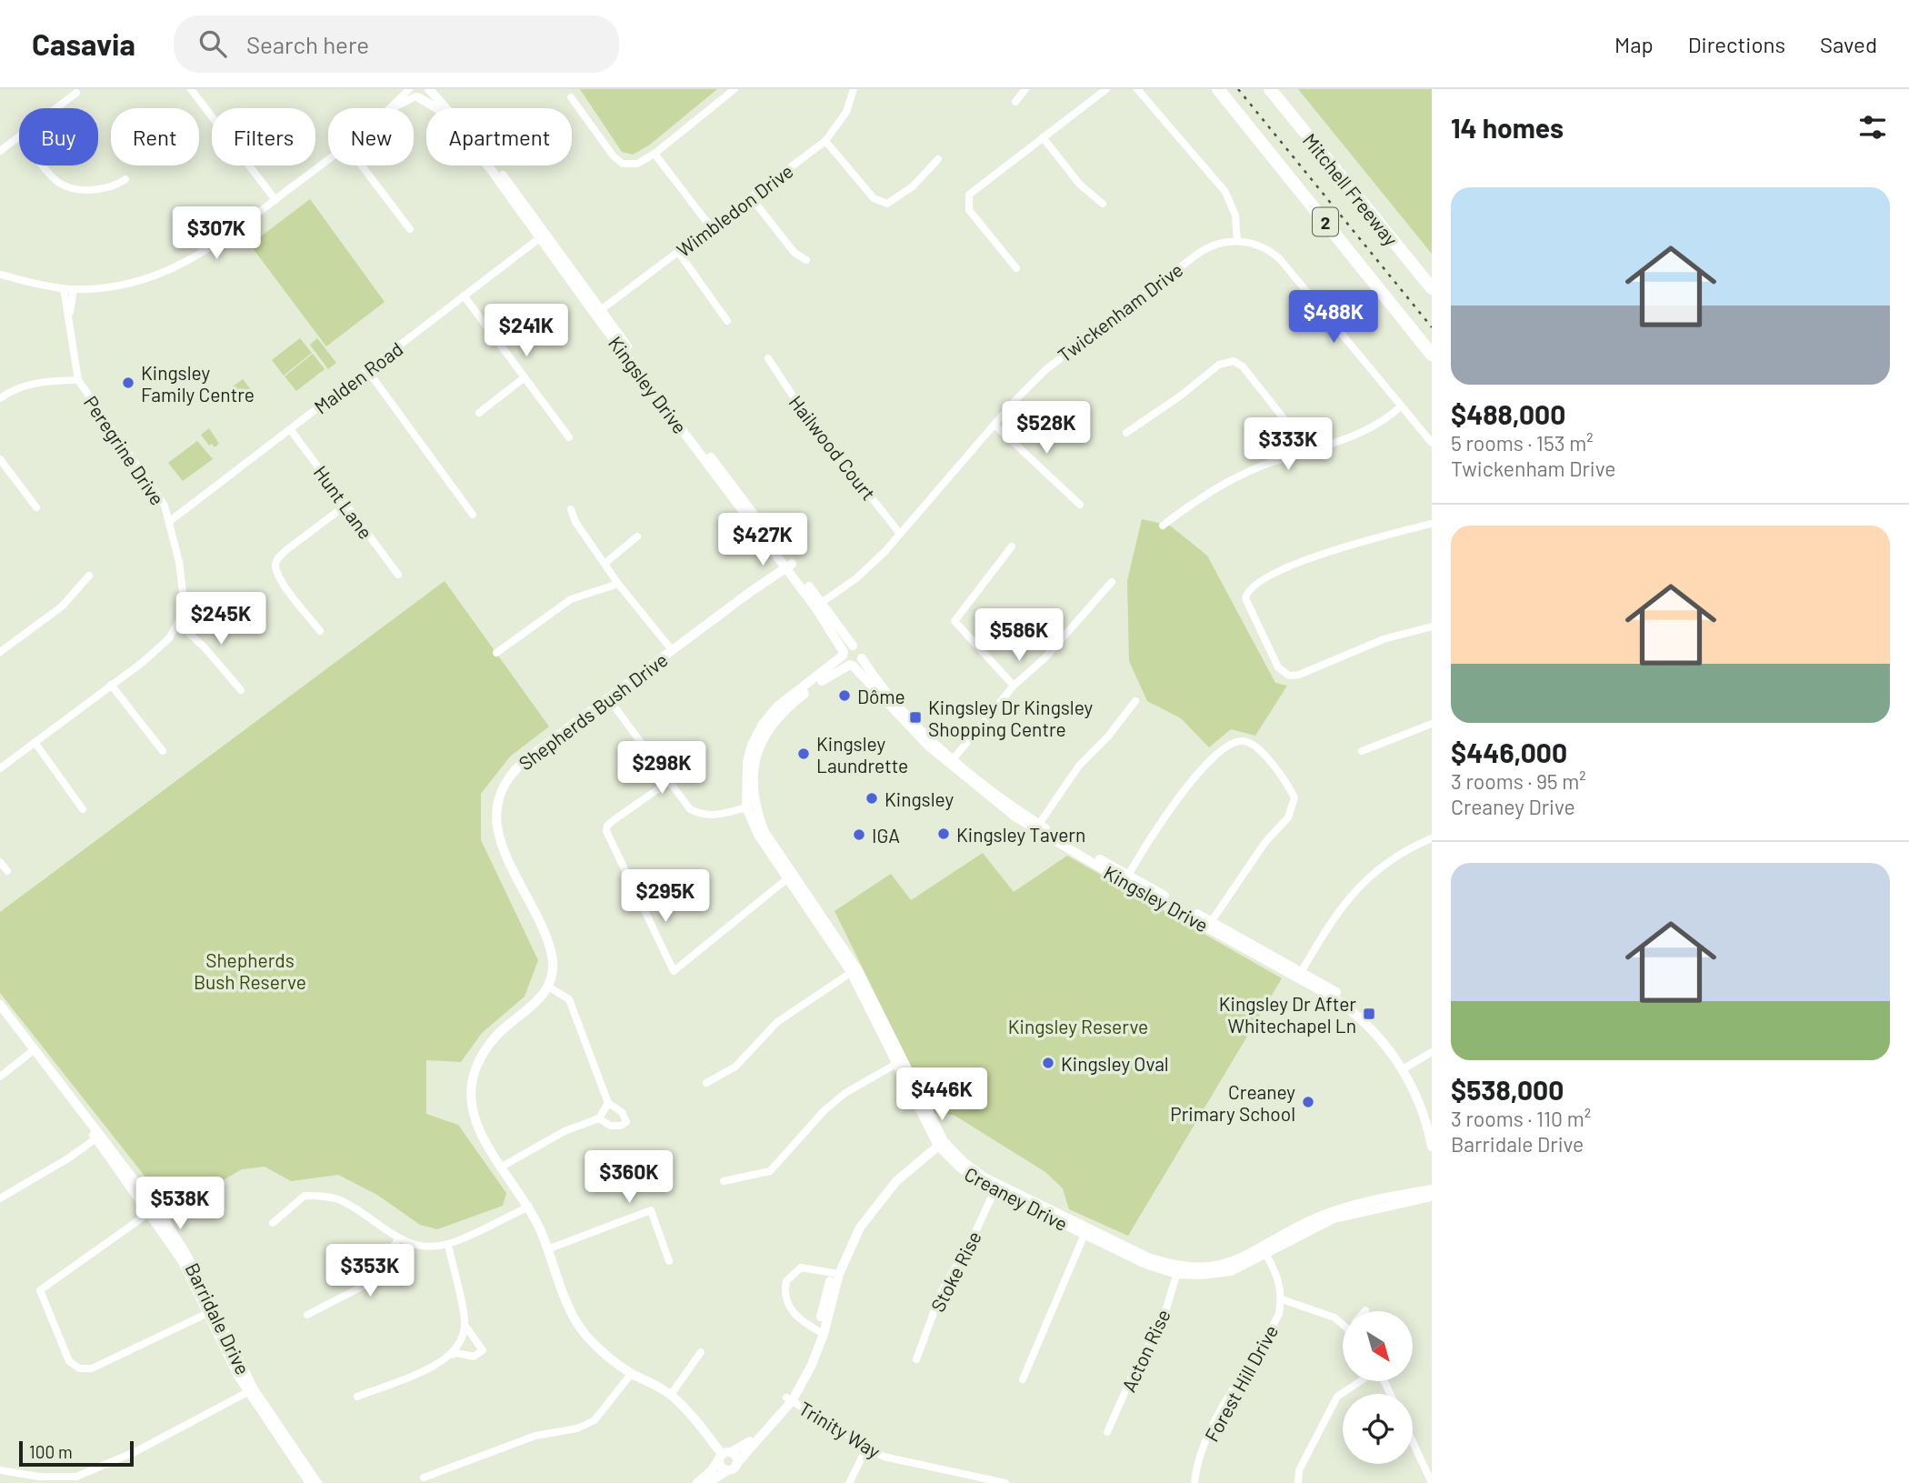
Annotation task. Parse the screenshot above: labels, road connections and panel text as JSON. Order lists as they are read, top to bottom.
{
  "streets": {
    "highway": ["Mitchell Freeway", "2"],
    "street": [
      "Wimbledon Drive",
      "Twickenham Drive",
      "Malden Road",
      "Kingsley Drive",
      "Hailwood Court",
      "Peregrine Drive",
      "Hunt Lane",
      "Shepherds Bush Drive",
      "Creaney Drive",
      "Stoke Rise",
      "Barridale Drive",
      "Acton Rise",
      "Forest Hill Drive",
      "Trinity Way"
    ]
  },
  "crossings": [
    ["Wimbledon Drive", "Kingsley Drive"],
    ["Twickenham Drive", "Kingsley Drive"],
    ["Twickenham Drive", "Hailwood Court"],
    ["Malden Road", "Kingsley Drive"],
    ["Malden Road", "Peregrine Drive"],
    ["Malden Road", "Hunt Lane"],
    ["Kingsley Drive", "Shepherds Bush Drive"],
    ["Kingsley Drive", "Creaney Drive"],
    ["Creaney Drive", "Stoke Rise"],
    ["Creaney Drive", "Acton Rise"],
    ["Creaney Drive", "Forest Hill Drive"]
  ],
  "parks": ["Shepherds Bush Reserve", "Kingsley Reserve"],
  "places": {
    "other": [
      "Kingsley Family Centre",
      "Dôme",
      "Kingsley Laundrette",
      "Kingsley",
      "Kingsley Tavern",
      "IGA",
      "Kingsley Oval",
      "Creaney Primary School"
    ],
    "transit": ["Kingsley Dr Kingsley Shopping Centre", "Kingsley Dr After Whitechapel Ln"]
  },
  "scale_bar": "100 m",
  "north": "bottom right",
  "page": {
    "header": "Casavia",
    "search": "Search here",
    "nav": ["Map", "Directions", "Saved"],
    "heading": "14 homes",
    "chip": [
      "Buy",
      "Rent",
      "Filters",
      "New",
      "Apartment"
    ],
    "list": [
      {
        "name": "$488,000",
        "note": "5 rooms · 153 m² · Twickenham Drive"
      },
      {
        "name": "$446,000",
        "note": "3 rooms · 95 m² · Creaney Drive"
      },
      {
        "name": "$538,000",
        "note": "3 rooms · 110 m² · Barridale Drive"
      }
    ],
    "price": [
      "$307K",
      "$488K",
      "$241K",
      "$528K",
      "$333K",
      "$427K",
      "$245K",
      "$586K",
      "$298K",
      "$295K",
      "$446K",
      "$360K",
      "$538K",
      "$353K"
    ],
    "scale": "100 m"
  }
}
